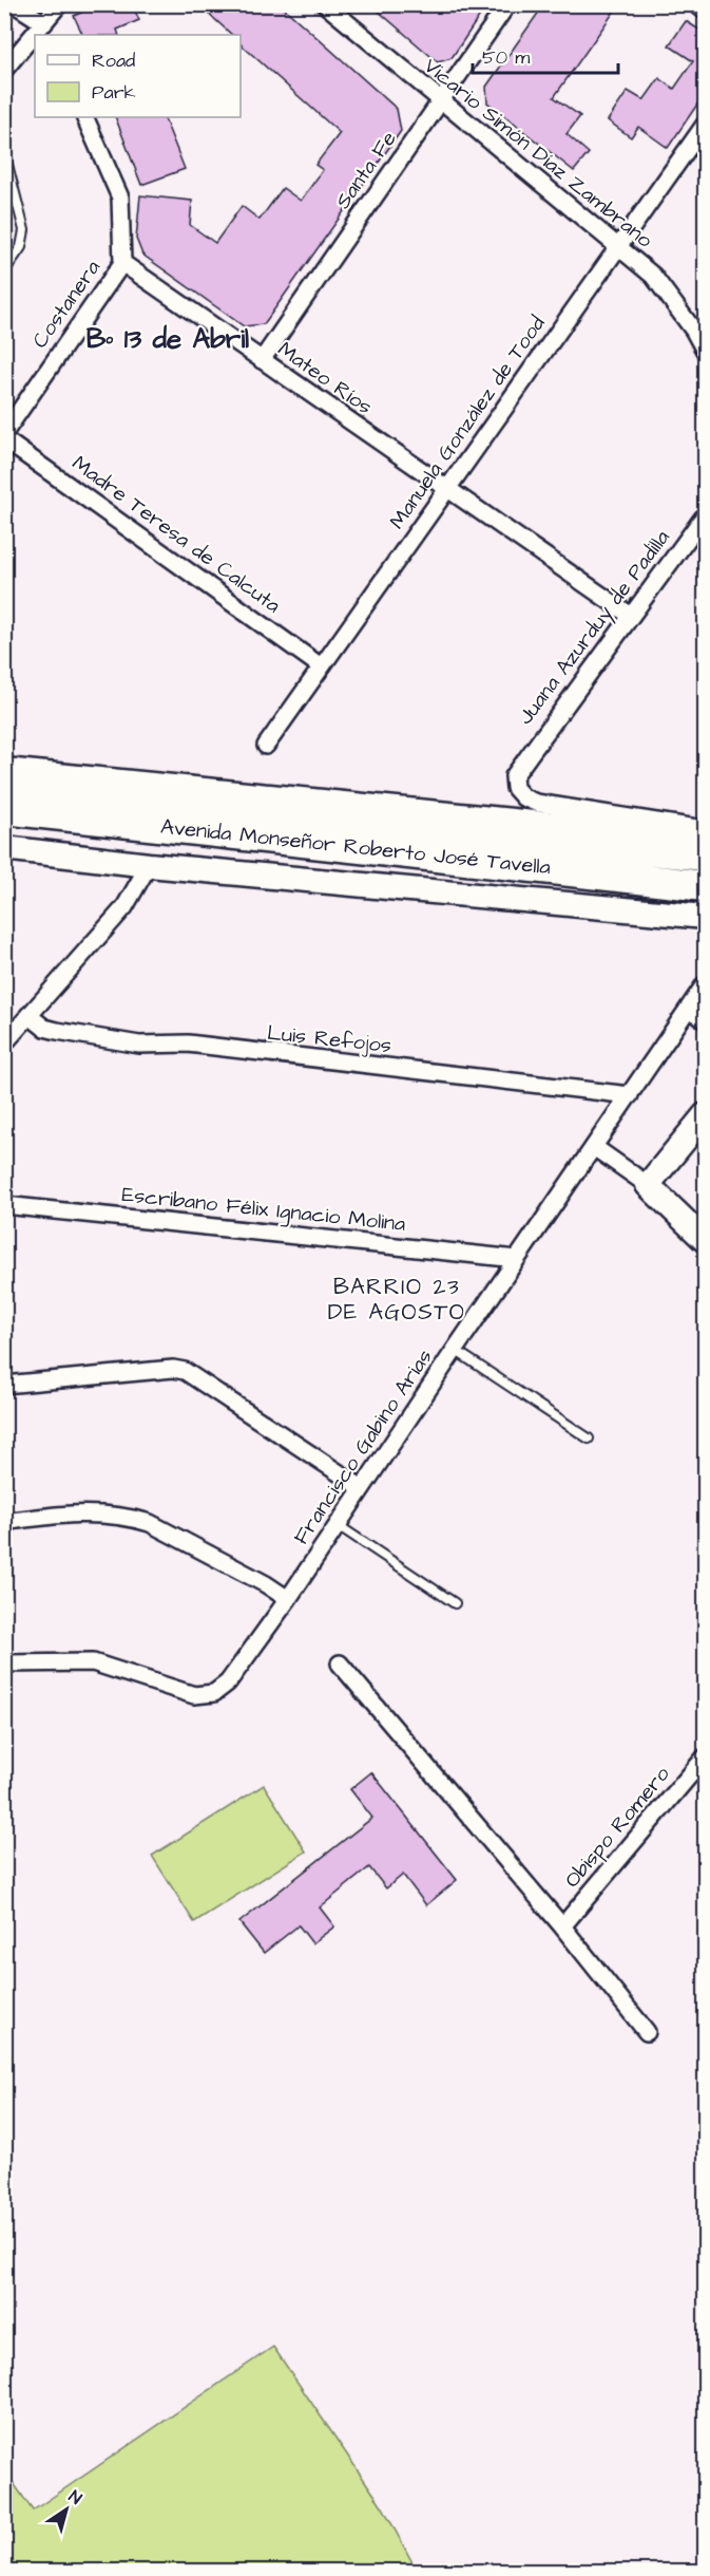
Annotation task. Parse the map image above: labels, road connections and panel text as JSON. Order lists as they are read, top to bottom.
{
  "streets": {
    "highway": ["Avenida Monseñor Roberto José Tavella"],
    "street": [
      "Vicario Simón Díaz Zambrano",
      "Santa Fe",
      "Costanera",
      "Mateo Ríos",
      "Manuela González de Tood",
      "Madre Teresa de Calcuta",
      "Juana Azurduy de Padilla",
      "Luis Refojos",
      "Escribano Félix Ignacio Molina",
      "Francisco Gabino Arias",
      "Obispo Romero"
    ]
  },
  "crossings": [
    ["Vicario Simón Díaz Zambrano", "Santa Fe"],
    ["Vicario Simón Díaz Zambrano", "Manuela González de Tood"],
    ["Santa Fe", "Mateo Ríos"],
    ["Costanera", "Mateo Ríos"],
    ["Mateo Ríos", "Manuela González de Tood"],
    ["Mateo Ríos", "Juana Azurduy de Padilla"],
    ["Manuela González de Tood", "Madre Teresa de Calcuta"],
    ["Luis Refojos", "Francisco Gabino Arias"],
    ["Escribano Félix Ignacio Molina", "Francisco Gabino Arias"]
  ],
  "districts": ["Bº 13 de Abril", "BARRIO 23 DE AGOSTO"],
  "legend": ["Road", "Park"],
  "scale_bar": "50 m",
  "north": "top right"
}
